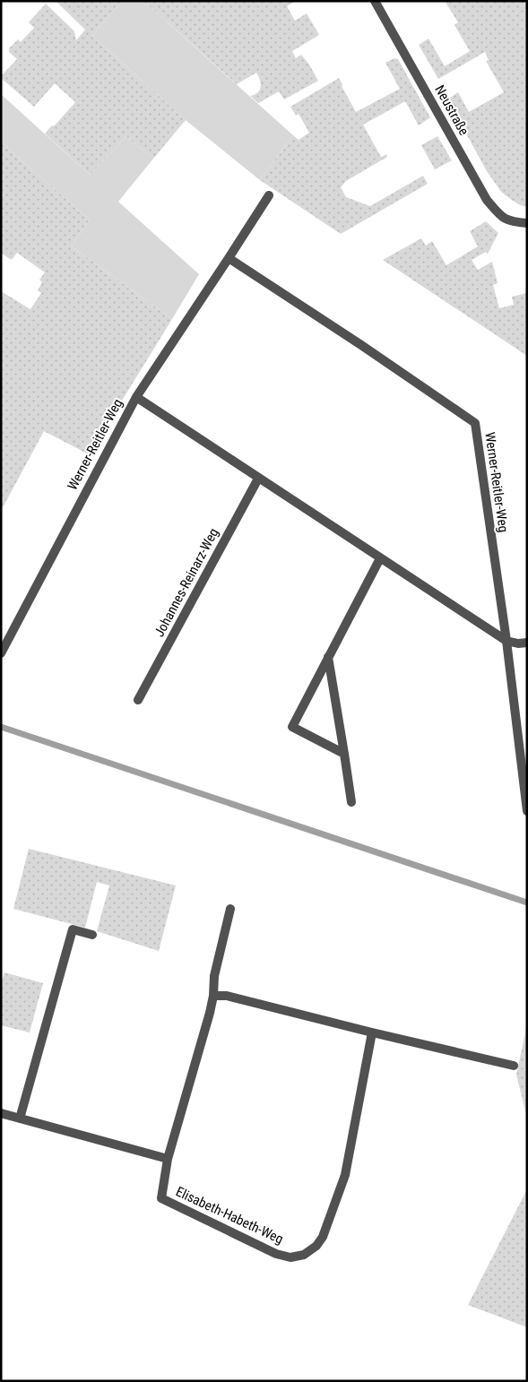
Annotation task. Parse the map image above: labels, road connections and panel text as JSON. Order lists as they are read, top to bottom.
{
  "streets": {
    "street": [
      "Neustraße",
      "Werner-Reitler-Weg",
      "Johannes-Reinarz-Weg",
      "Elisabeth-Habeth-Weg"
    ]
  }
}
